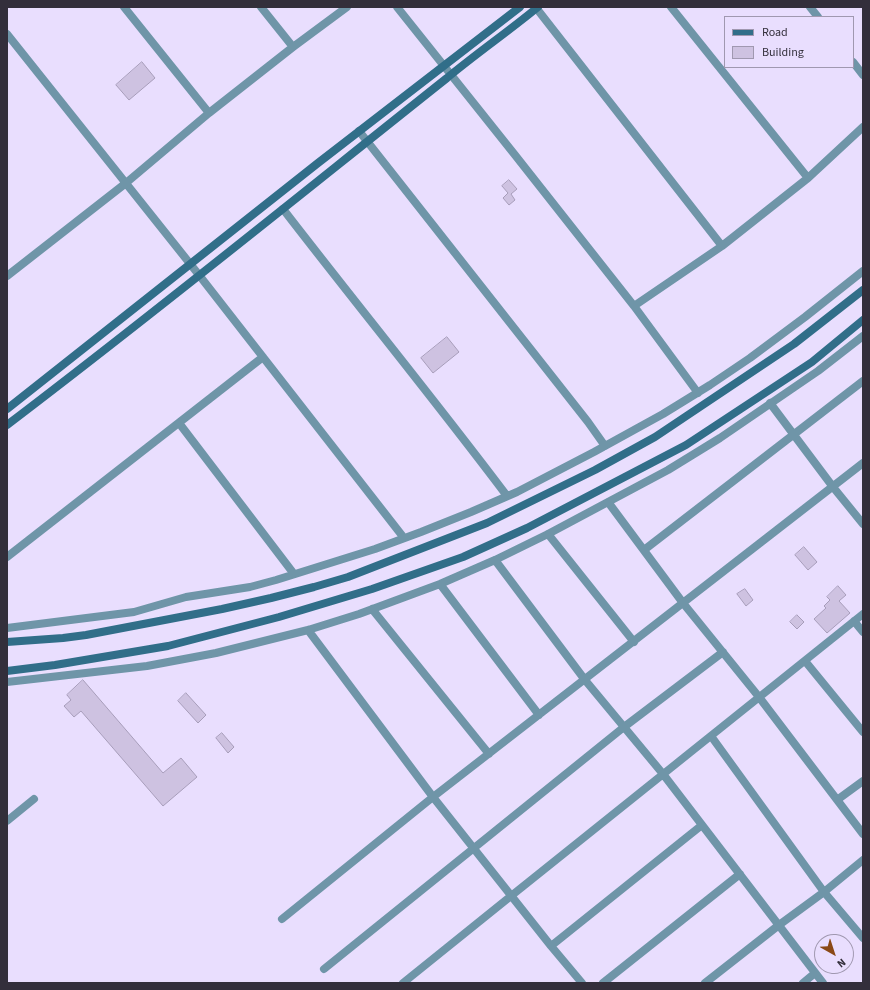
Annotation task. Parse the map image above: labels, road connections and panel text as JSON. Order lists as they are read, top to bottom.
{
  "legend": ["Road", "Building"],
  "north": "bottom right"
}
